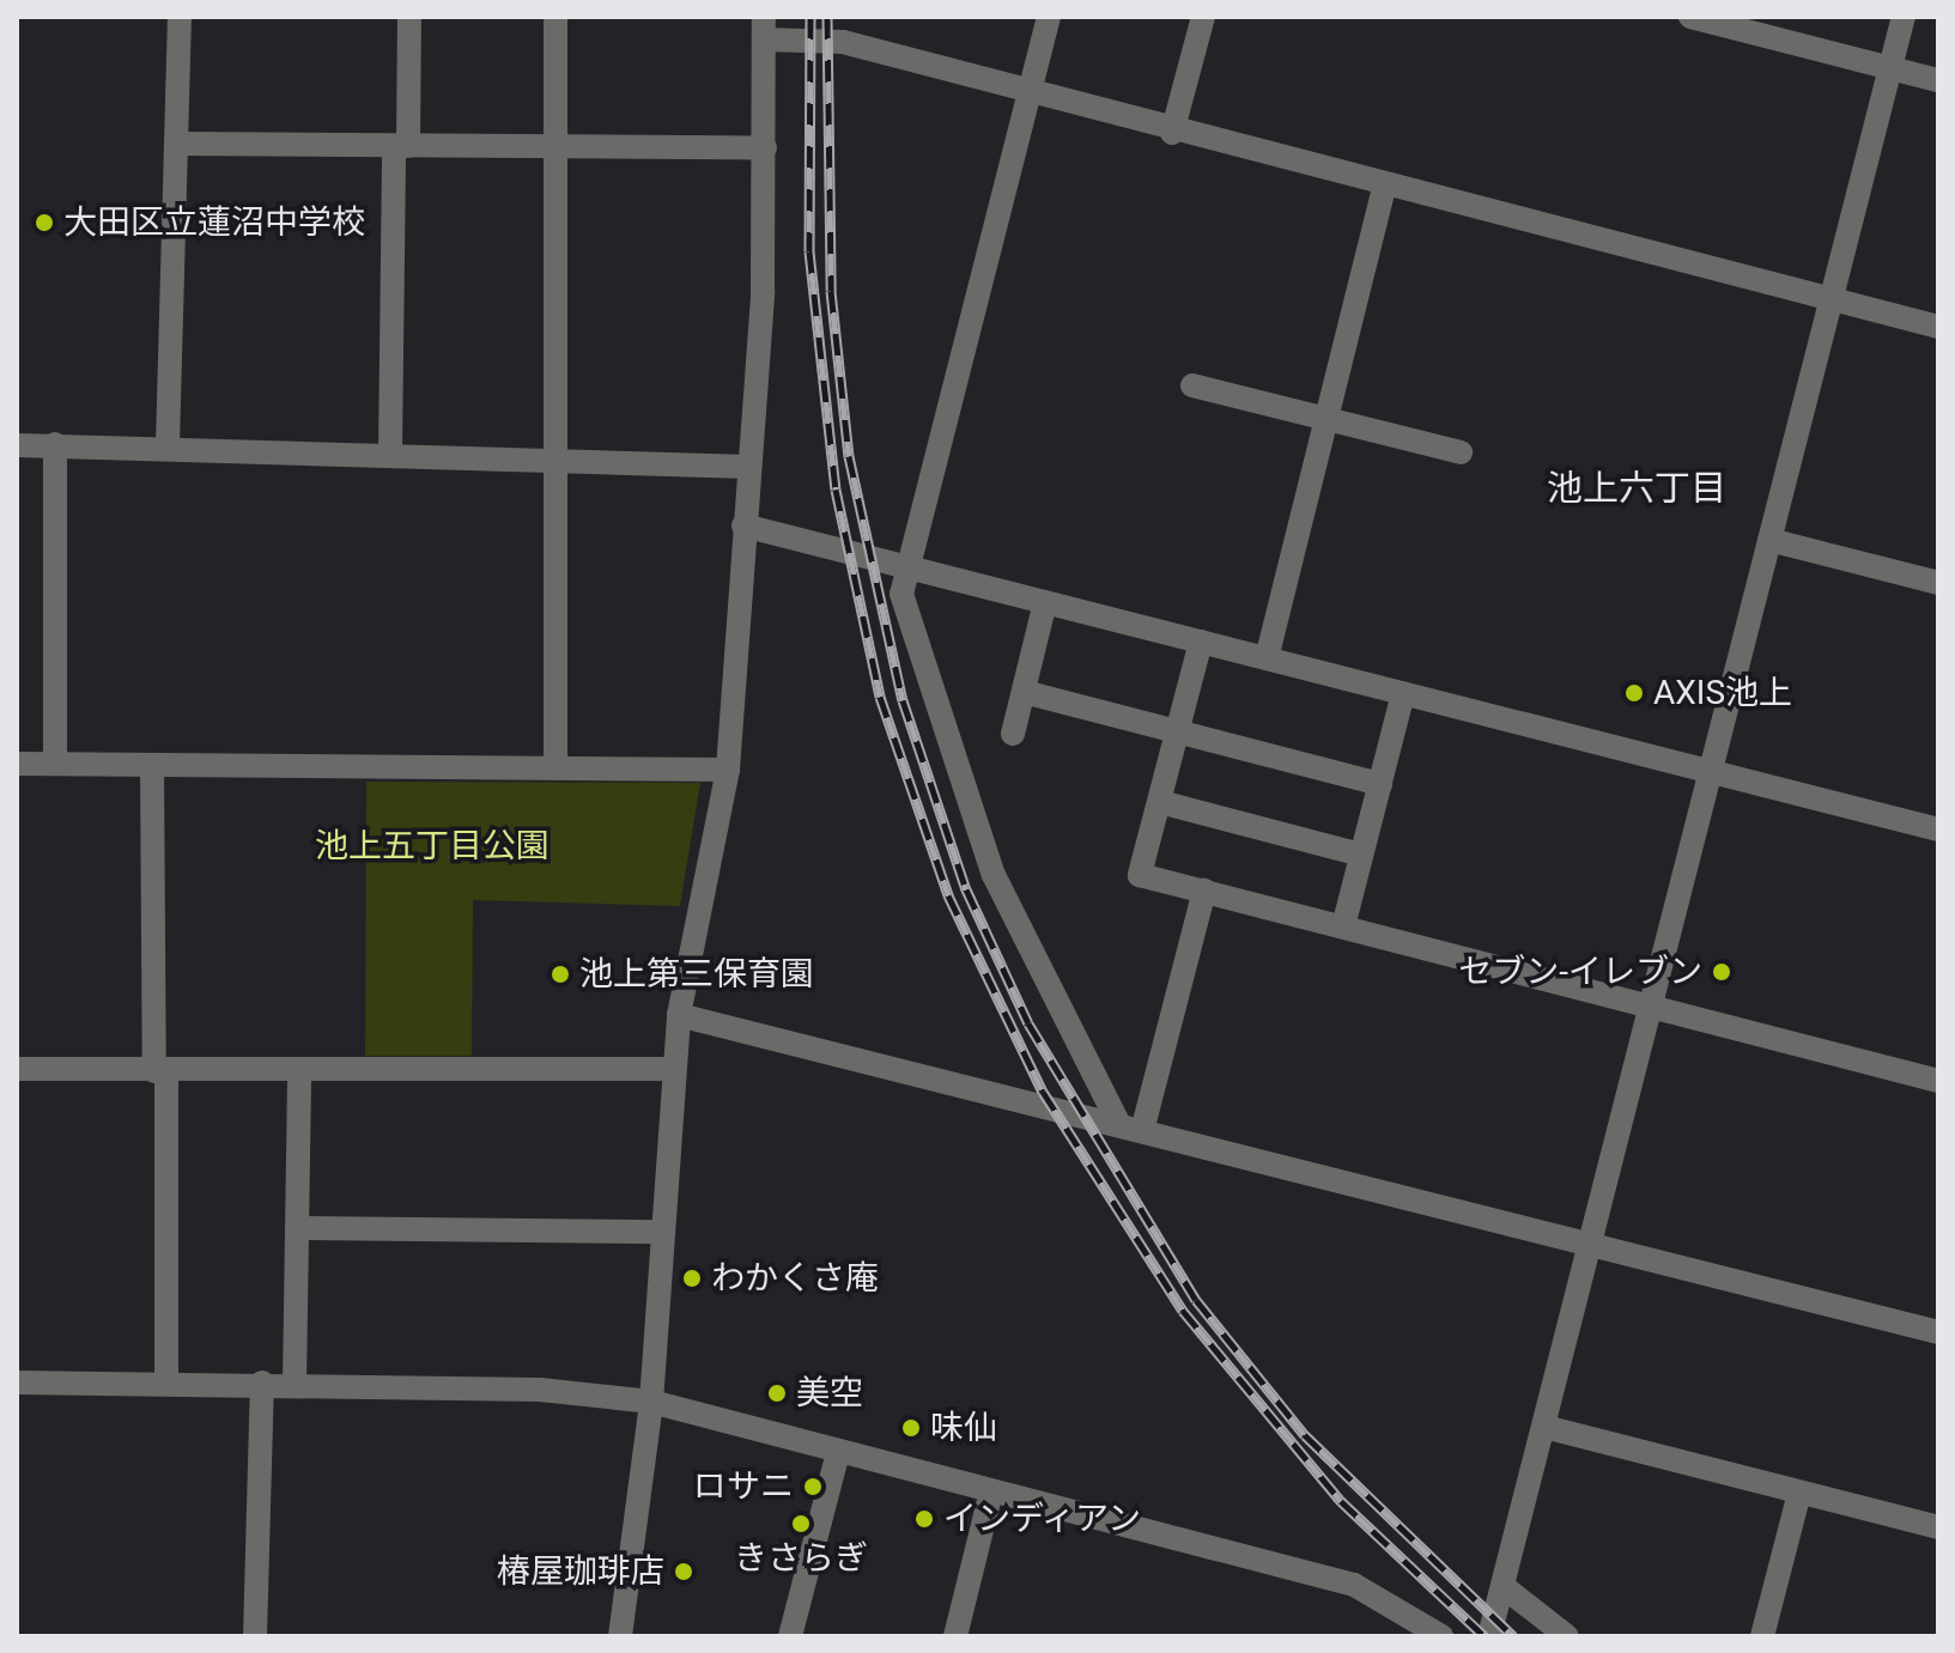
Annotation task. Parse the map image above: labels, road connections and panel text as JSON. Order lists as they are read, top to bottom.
{
  "districts": ["池上六丁目"],
  "parks": ["池上五丁目公園"],
  "places": [
    "大田区立蓮沼中学校",
    "AXIS池上",
    "セブン-イレブン",
    "池上第三保育園",
    "わかくさ庵",
    "美空",
    "味仙",
    "ロサニ",
    "インディアン",
    "きさらぎ",
    "椿屋珈琲店"
  ]
}
